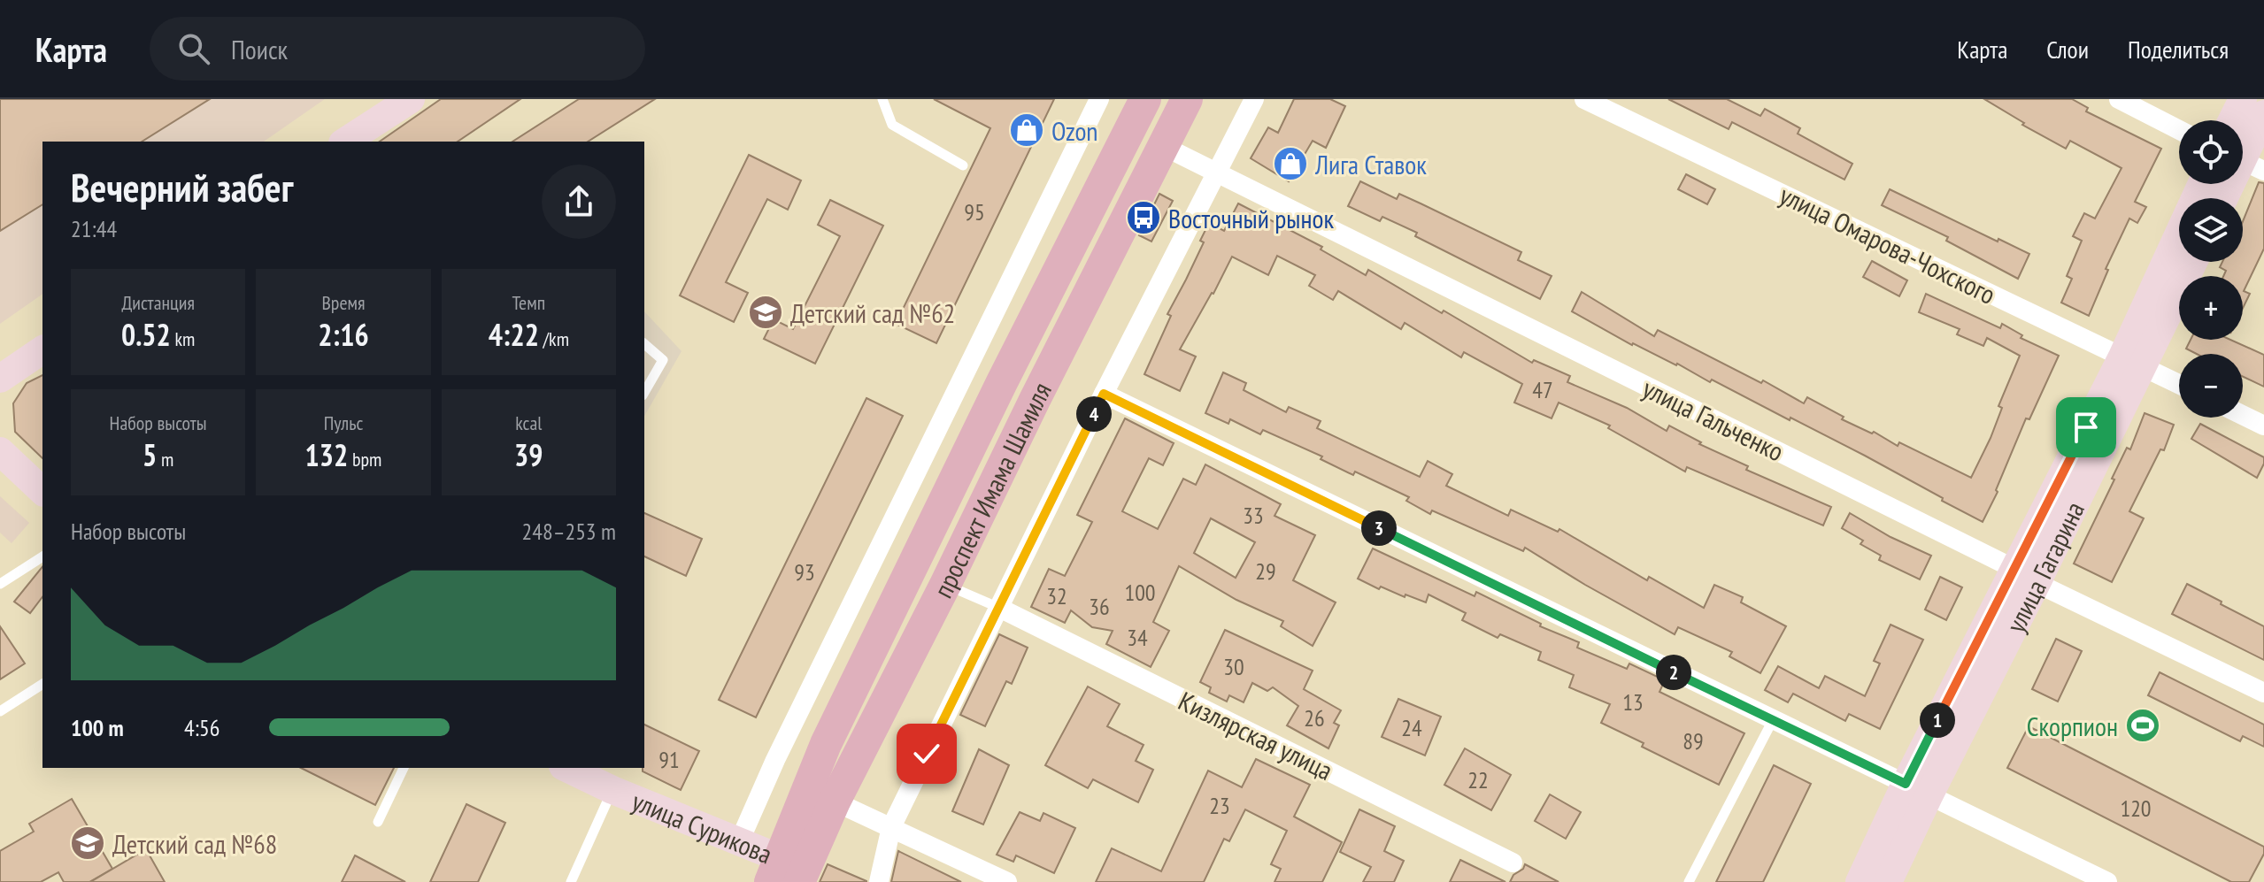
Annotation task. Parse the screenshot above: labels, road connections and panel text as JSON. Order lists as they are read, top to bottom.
{
  "streets": {
    "main road": ["проспект Имама Шамиля", "улица Гагарина", "улица Сурикова"],
    "street": ["улица Омарова-Чохского", "улица Гальченко", "Кизлярская улица"]
  },
  "crossings": [
    ["улица Омарова-Чохского", "улица Гагарина"],
    ["улица Гальченко", "проспект Имама Шамиля"],
    ["улица Гальченко", "улица Гагарина"],
    ["проспект Имама Шамиля", "улица Сурикова"]
  ],
  "places": {
    "shop": ["Ozon", "Лига Ставок"],
    "bus stop": ["Восточный рынок"],
    "school or university": ["Детский сад №62", "Детский сад №68"],
    "sports": ["Скорпион"]
  },
  "house_numbers": [
    "95",
    "47",
    "33",
    "29",
    "93",
    "100",
    "32",
    "36",
    "34",
    "30",
    "13",
    "26",
    "24",
    "89",
    "91",
    "22",
    "23",
    "120"
  ],
  "page": {
    "header": "Карта",
    "search": "Поиск",
    "nav": ["Карта", "Слои", "Поделиться"],
    "map_buttons": ["+", "−"],
    "heading": ["Вечерний забег", "21:44"],
    "stats": [
      ["Дистанция", "0.52 km"],
      ["Время", "2:16"],
      ["Темп", "4:22 /km"],
      ["Набор высоты", "5 m"],
      ["Пульс", "132 bpm"],
      ["kcal", "39"]
    ],
    "pins": [
      "4",
      "3",
      "2",
      "1"
    ],
    "chart": ["Набор высоты", "248–253 m"],
    "list": [
      {
        "name": "100 m",
        "note": "4:56"
      }
    ]
  }
}
